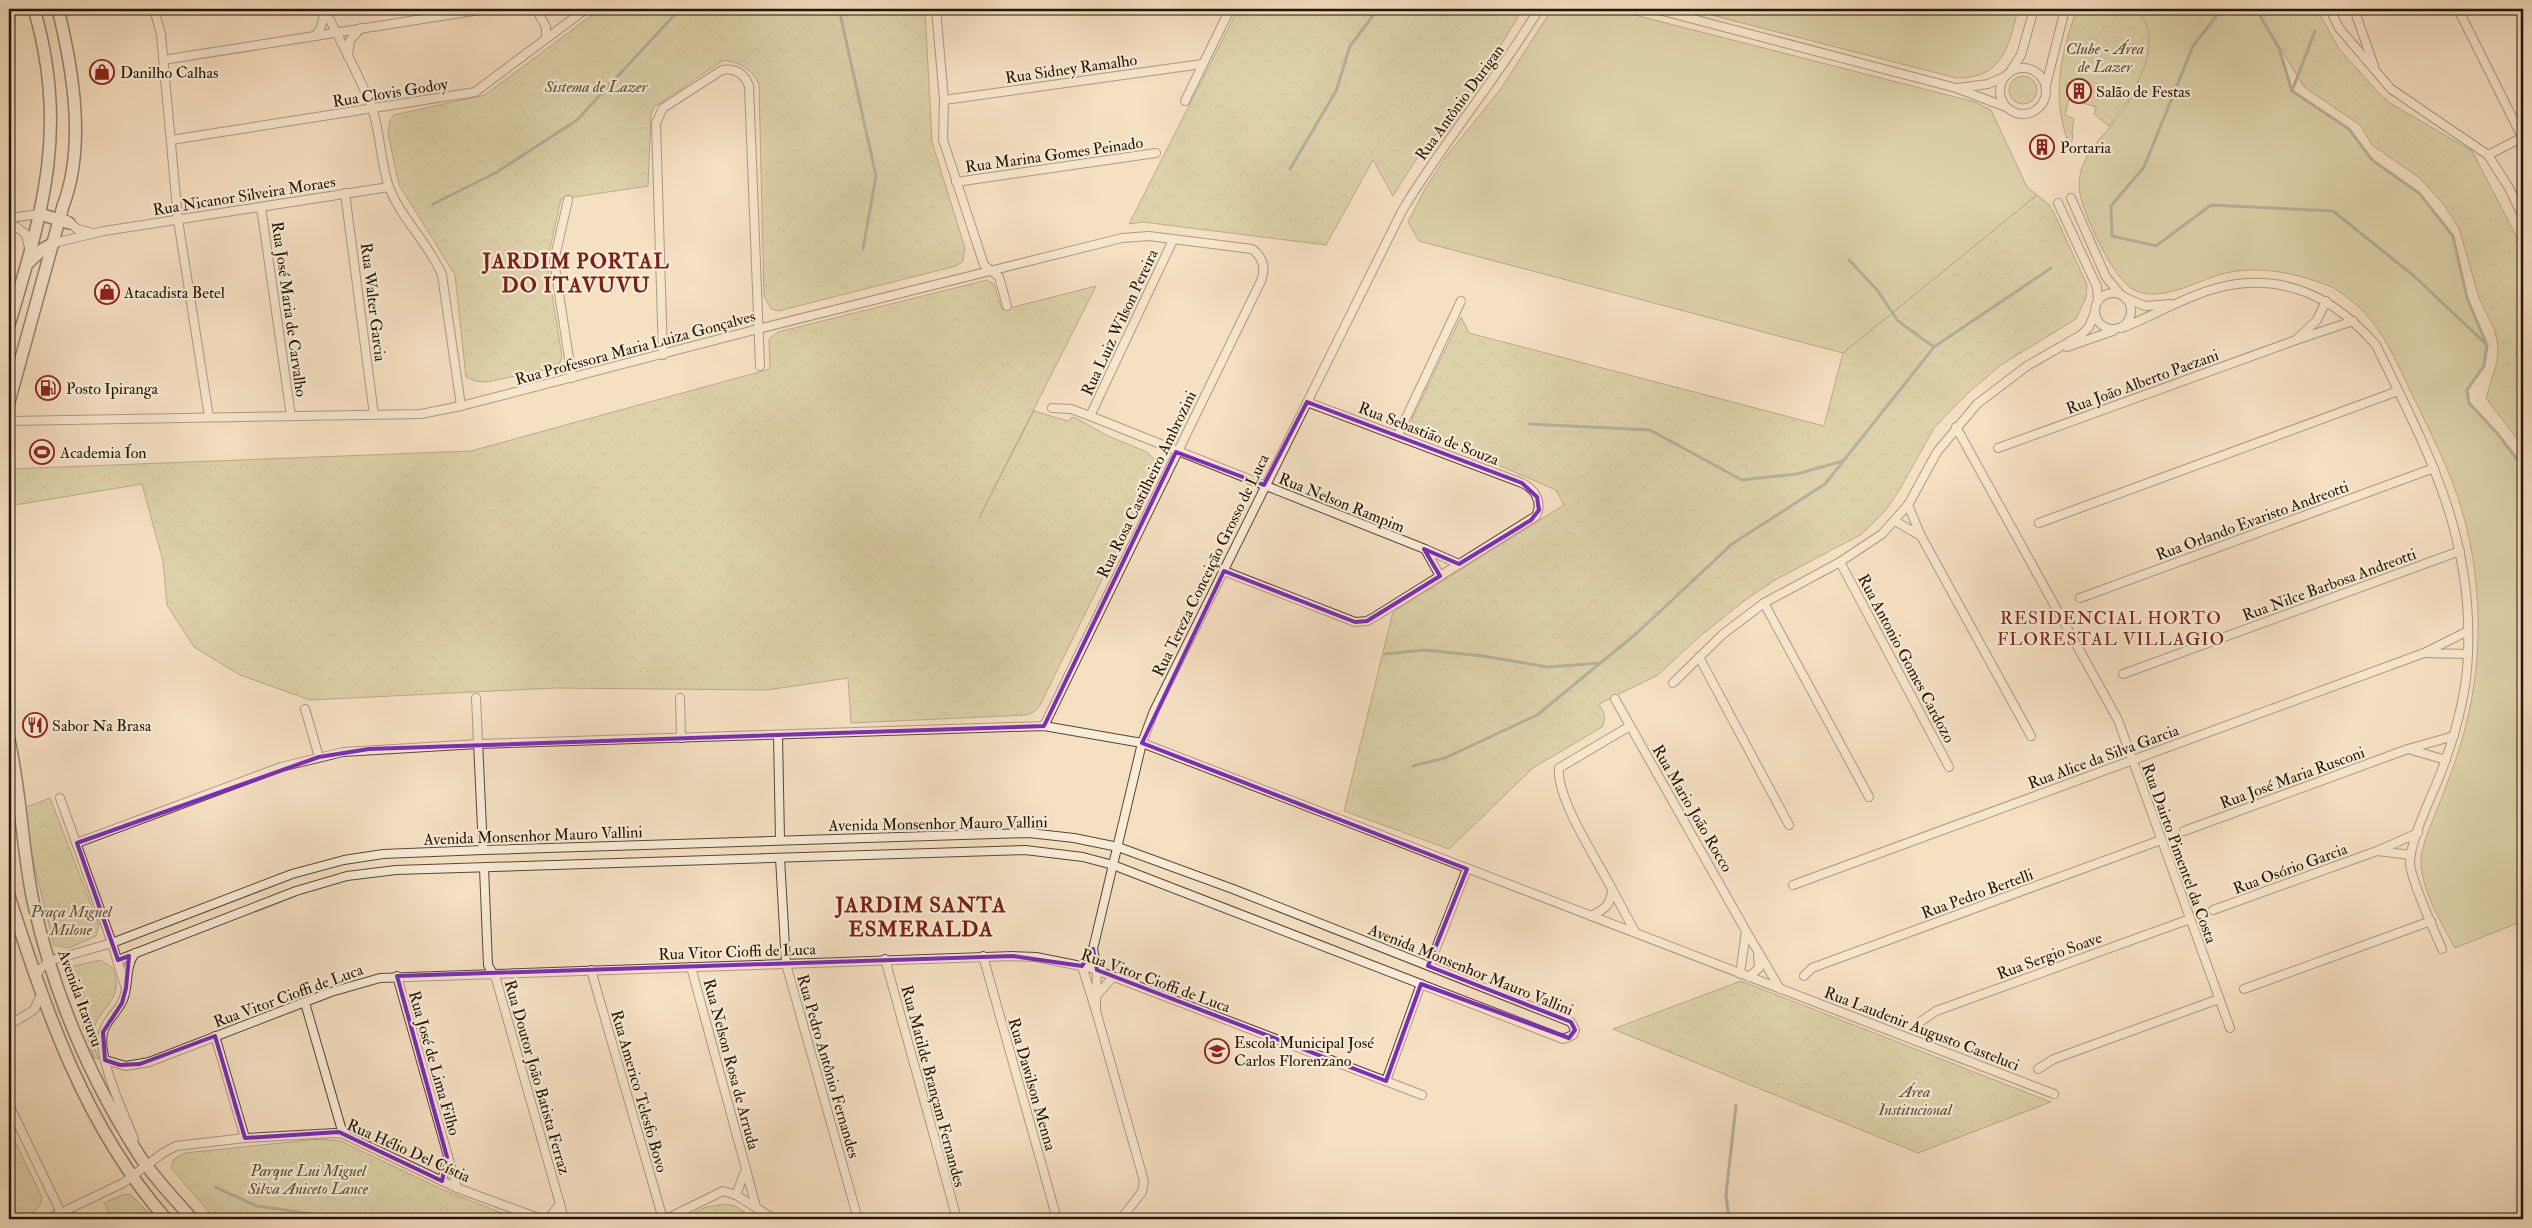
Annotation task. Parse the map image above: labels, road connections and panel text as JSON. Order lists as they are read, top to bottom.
{
  "streets": {
    "main road": ["Avenida Itavuvu"],
    "street": [
      "Rua Sidney Ramalho",
      "Rua Clovis Godoy",
      "Rua Antônio Durigan",
      "Rua Marina Gomes Peinado",
      "Rua Nicanor Silveira Moraes",
      "Rua Walter Garcia",
      "Rua José Maria de Carvalho",
      "Rua Luiz Wilson Pereira",
      "Rua Professora Maria Luiza Gonçalves",
      "Rua João Alberto Paezani",
      "Rua Sebastião de Souza",
      "Rua Rosa Castilheiro Ambrozini",
      "Rua Nelson Rampim",
      "Rua Orlando Evaristo Andreotti",
      "Rua Tereza Conceição Grosso de Luca",
      "Rua Nilce Barbosa Andreotti",
      "Rua Antonio Gomes Cardozo",
      "Rua Alice da Silva Garcia",
      "Rua José Maria Rusconi",
      "Rua Mario João Rocco",
      "Avenida Monsenhor Mauro Vallini",
      "Rua Dairto Pimentel da Costa",
      "Rua Osório Garcia",
      "Rua Pedro Bertelli",
      "Rua Vitor Cioffi de Luca",
      "Rua Sergio Soave",
      "Rua Laudenir Augusto Casteluci",
      "Rua José de Lima Filho",
      "Rua Nelson Rosa de Arruda",
      "Rua Pedro Antônio Fernandes",
      "Rua Doutor João Batista Ferraz",
      "Rua Dawilson Menna",
      "Rua Matilde Brançam Fernandes",
      "Rua Americo Telesfo Bovo",
      "Rua Hélio Del Cístia"
    ]
  },
  "crossings": [
    ["Rua Antônio Durigan", "Rua Tereza Conceição Grosso de Luca"],
    ["Rua Nicanor Silveira Moraes", "Rua Walter Garcia"],
    ["Rua Nicanor Silveira Moraes", "Rua José Maria de Carvalho"],
    ["Rua Walter Garcia", "Rua Professora Maria Luiza Gonçalves"],
    ["Rua José Maria de Carvalho", "Rua Professora Maria Luiza Gonçalves"],
    ["Rua Luiz Wilson Pereira", "Rua Professora Maria Luiza Gonçalves"],
    ["Rua Luiz Wilson Pereira", "Rua Nelson Rampim"],
    ["Rua Professora Maria Luiza Gonçalves", "Rua Rosa Castilheiro Ambrozini"],
    ["Rua Sebastião de Souza", "Rua Nelson Rampim"],
    ["Rua Sebastião de Souza", "Rua Tereza Conceição Grosso de Luca"],
    ["Rua Rosa Castilheiro Ambrozini", "Rua Nelson Rampim"],
    ["Rua Rosa Castilheiro Ambrozini", "Rua Laudenir Augusto Casteluci"],
    ["Rua Nelson Rampim", "Rua Tereza Conceição Grosso de Luca"],
    ["Rua Tereza Conceição Grosso de Luca", "Avenida Monsenhor Mauro Vallini"],
    ["Rua Tereza Conceição Grosso de Luca", "Rua Vitor Cioffi de Luca"],
    ["Rua Tereza Conceição Grosso de Luca", "Rua Laudenir Augusto Casteluci"],
    ["Rua Alice da Silva Garcia", "Rua Dairto Pimentel da Costa"],
    ["Rua Mario João Rocco", "Rua Laudenir Augusto Casteluci"],
    ["Avenida Monsenhor Mauro Vallini", "Avenida Itavuvu"],
    ["Avenida Monsenhor Mauro Vallini", "Rua Pedro Antônio Fernandes"],
    ["Avenida Monsenhor Mauro Vallini", "Rua Doutor João Batista Ferraz"],
    ["Rua Dairto Pimentel da Costa", "Rua Pedro Bertelli"],
    ["Rua Dairto Pimentel da Costa", "Rua Sergio Soave"],
    ["Rua Vitor Cioffi de Luca", "Rua José de Lima Filho"],
    ["Rua Vitor Cioffi de Luca", "Rua Nelson Rosa de Arruda"],
    ["Rua Vitor Cioffi de Luca", "Rua Pedro Antônio Fernandes"],
    ["Rua Vitor Cioffi de Luca", "Rua Doutor João Batista Ferraz"],
    ["Rua Vitor Cioffi de Luca", "Rua Dawilson Menna"],
    ["Rua Vitor Cioffi de Luca", "Rua Matilde Brançam Fernandes"],
    ["Rua Vitor Cioffi de Luca", "Rua Americo Telesfo Bovo"],
    ["Avenida Itavuvu", "Rua Hélio Del Cístia"],
    ["Rua José de Lima Filho", "Rua Hélio Del Cístia"]
  ],
  "districts": ["JARDIM PORTAL DO ITAVUVU", "RESIDENCIAL HORTO FLORESTAL VILLAGIO", "JARDIM SANTA ESMERALDA"],
  "parks": [
    "Clube - Área de Lazer",
    "Sistema de Lazer",
    "Praça Miguel Milone",
    "Área Institucional",
    "Parque Lui Miguel Silva Aniceto Lance"
  ],
  "places": {
    "shop": ["Danilho Calhas", "Atacadista Betel"],
    "building": ["Salão de Festas", "Portaria"],
    "fuel station": ["Posto Ipiranga"],
    "sports": ["Academia Íon"],
    "restaurant": ["Sabor Na Brasa"],
    "school or university": ["Escola Municipal José Carlos Florenzano"]
  }
}
